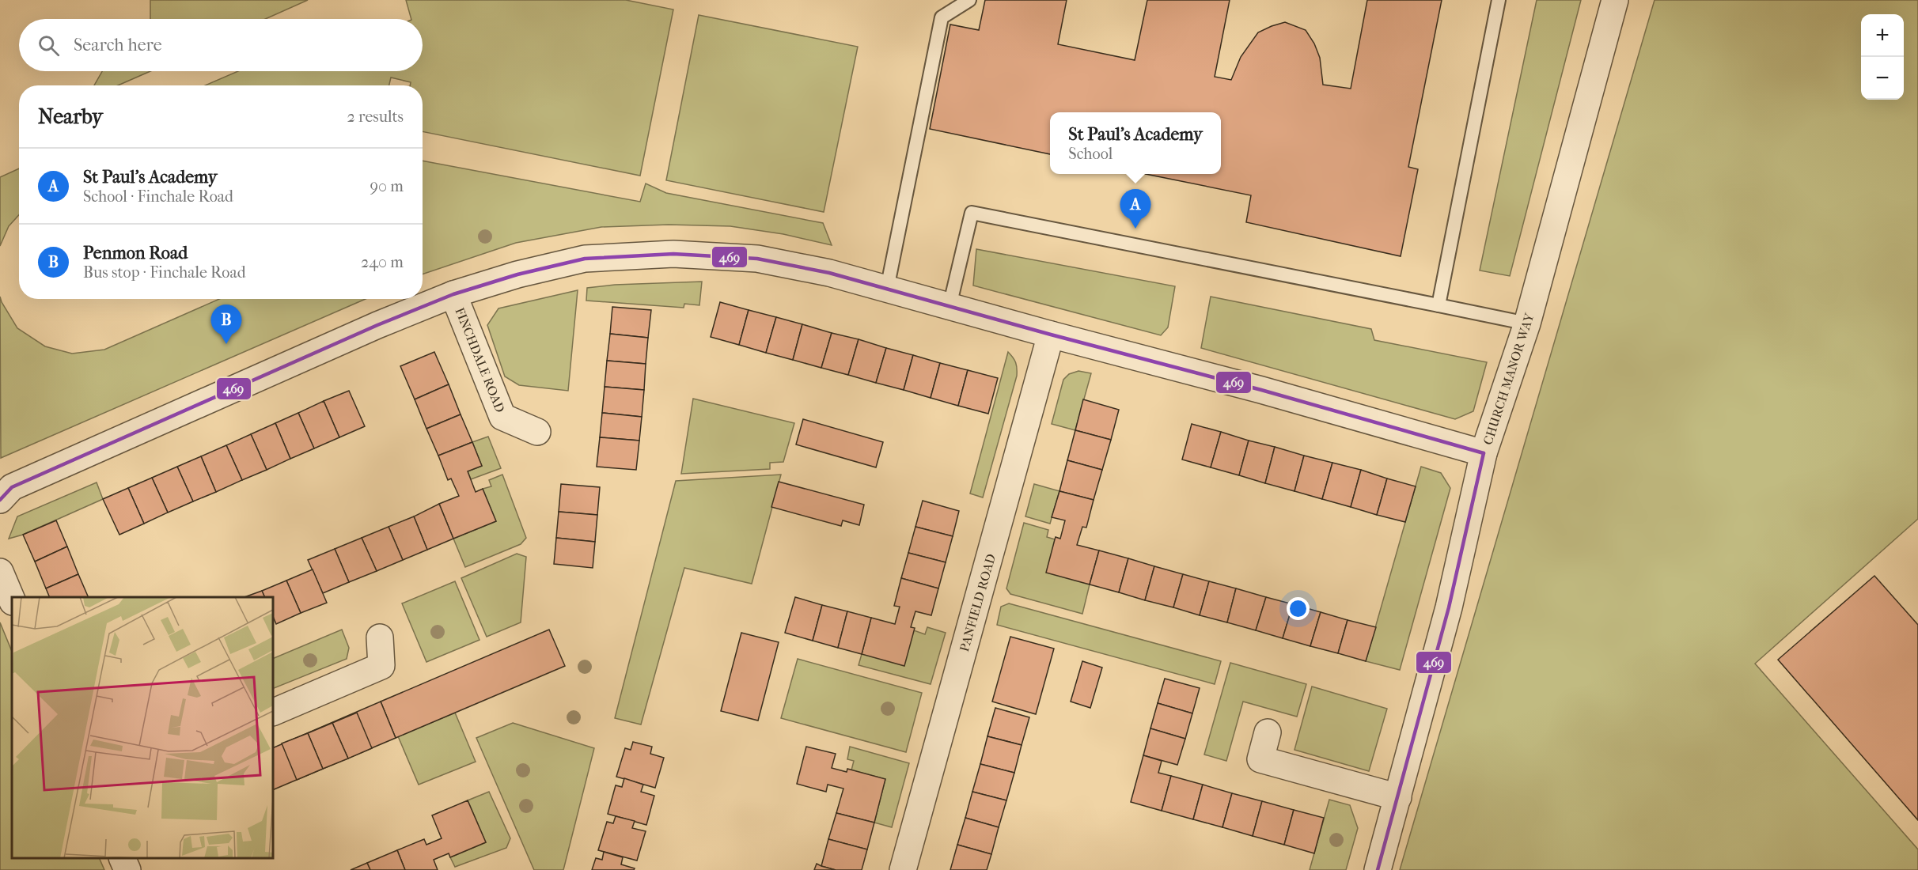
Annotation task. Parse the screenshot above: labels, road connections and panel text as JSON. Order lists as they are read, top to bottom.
{
  "streets": {
    "street": ["FINCHDALE ROAD", "CHURCH MANOR WAY", "PANFIELD ROAD"]
  },
  "lines": ["transit line 469"],
  "page": {
    "map_buttons": ["+", "−"],
    "search": "Search here",
    "heading": ["Nearby", "2 results"],
    "popup": ["St Paul's Academy", "School"],
    "list": [
      {
        "mark": "A",
        "name": "St Paul's Academy",
        "note": "School · Finchale Road",
        "value": "90 m"
      },
      {
        "mark": "B",
        "name": "Penmon Road",
        "note": "Bus stop · Finchale Road",
        "value": "240 m"
      }
    ],
    "pins": ["A", "B"]
  }
}
